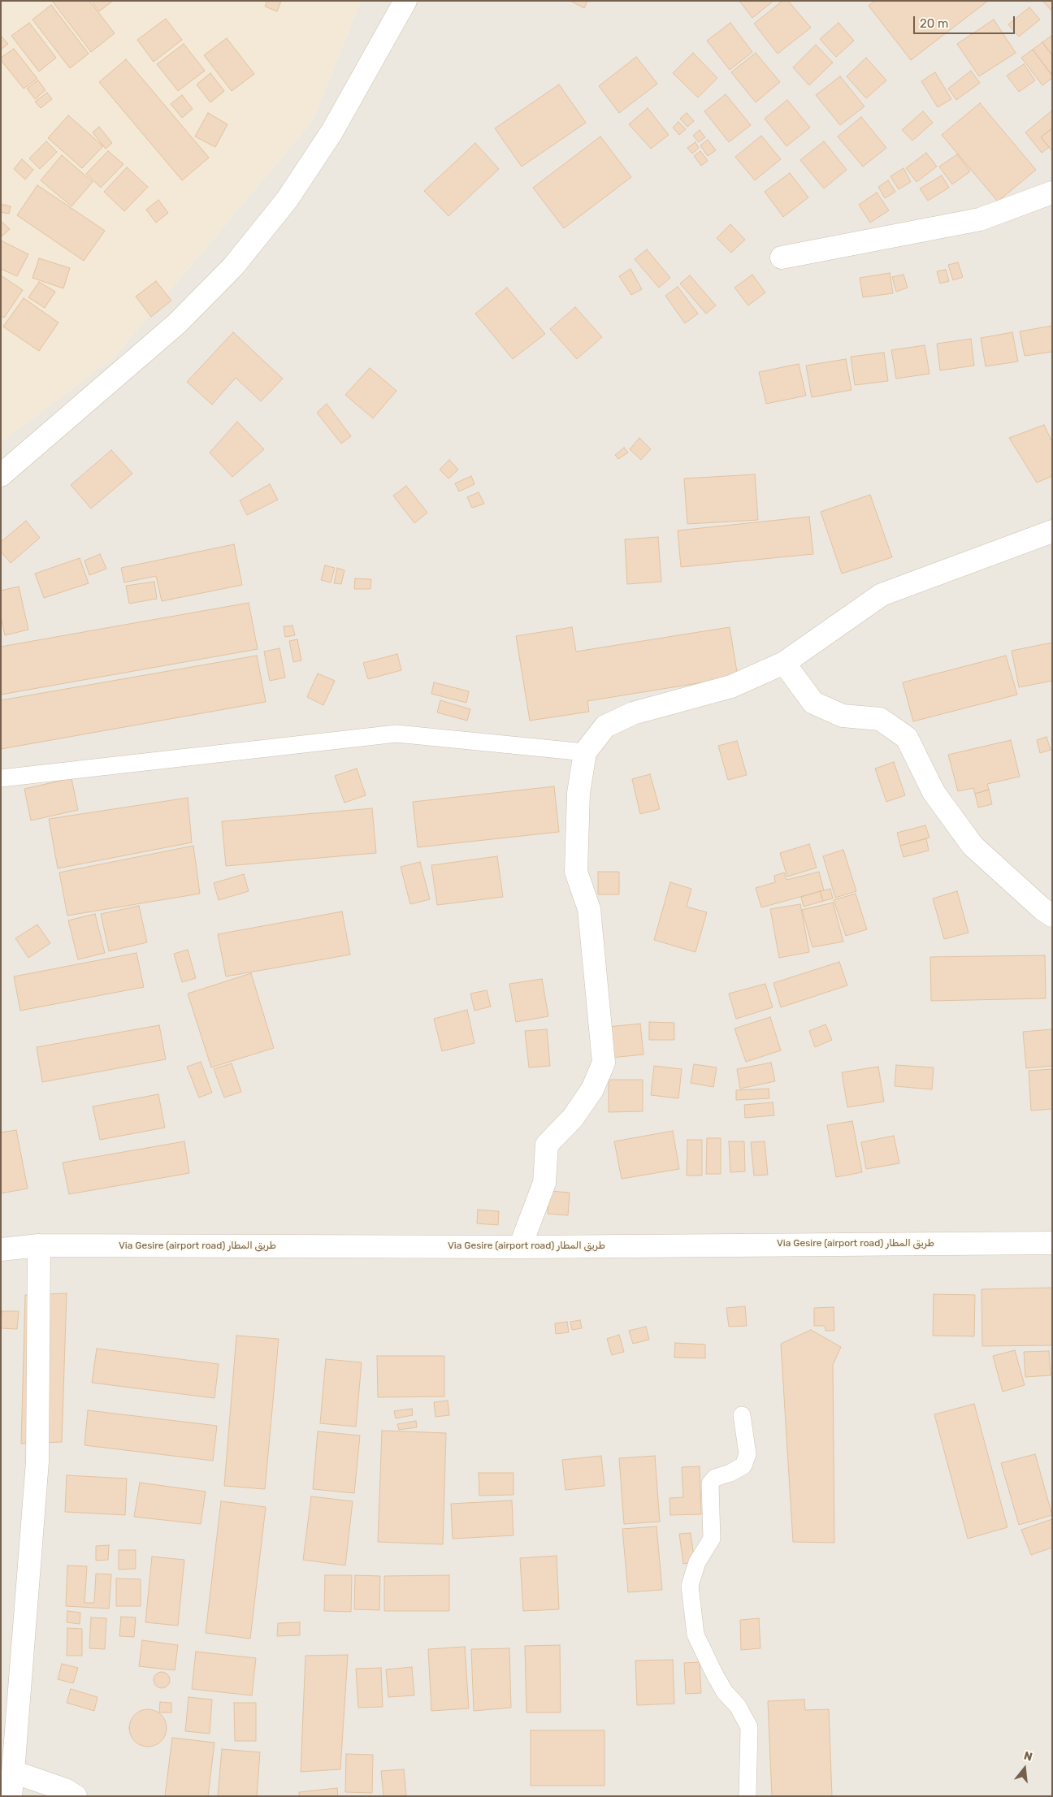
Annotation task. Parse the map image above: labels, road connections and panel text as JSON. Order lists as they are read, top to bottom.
{
  "streets": {
    "street": ["Via Gesire (airport road) طريق المطار"]
  },
  "scale_bar": "20 m",
  "north": "top"
}
